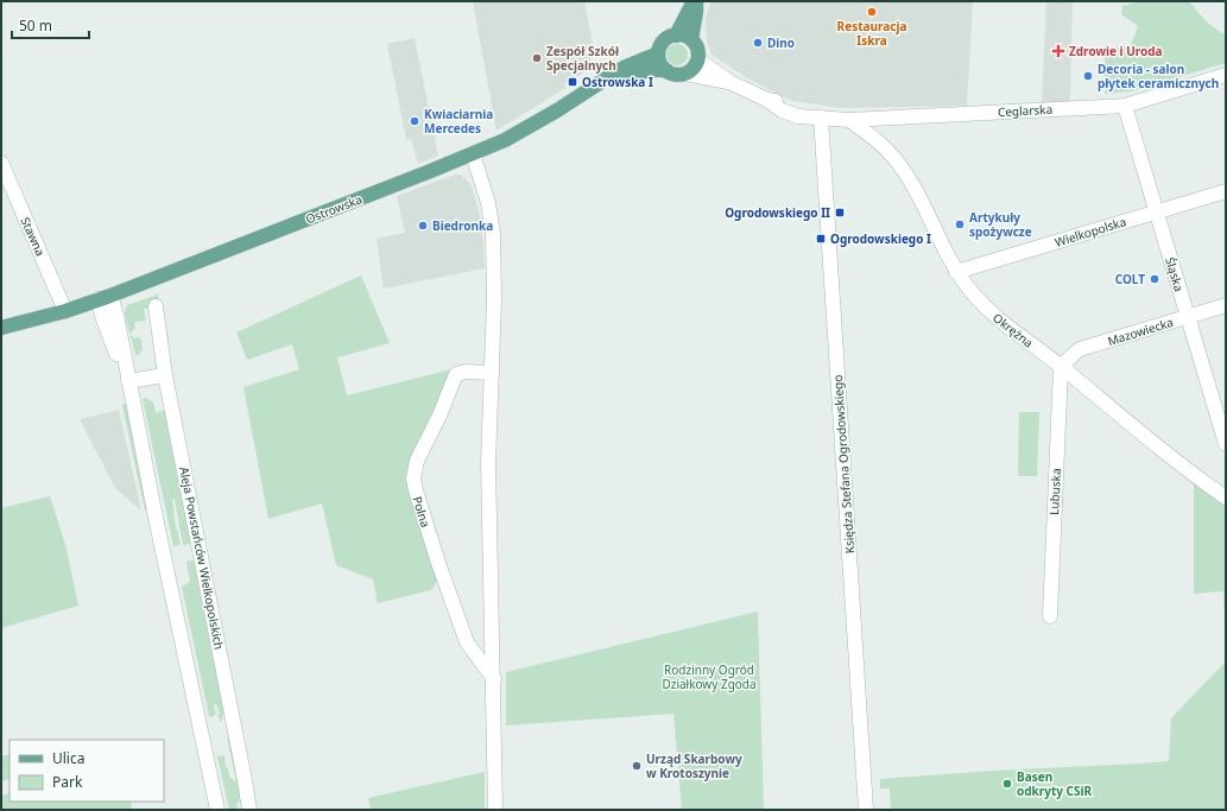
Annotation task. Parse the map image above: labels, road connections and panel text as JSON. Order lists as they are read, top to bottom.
{
  "streets": {
    "main road": ["Ostrowska"],
    "street": [
      "Ceglarska",
      "Wielkopolska",
      "Stawna",
      "Śląska",
      "Okrężna",
      "Mazowiecka",
      "Księdza Stefana Ogrodowskiego",
      "Lubuska",
      "Polna",
      "Aleja Powstańców Wielkopolskich"
    ]
  },
  "crossings": [
    ["Ceglarska", "Ostrowska"],
    ["Ceglarska", "Śląska"],
    ["Ceglarska", "Okrężna"],
    ["Ceglarska", "Księdza Stefana Ogrodowskiego"],
    ["Ostrowska", "Stawna"],
    ["Wielkopolska", "Śląska"],
    ["Wielkopolska", "Okrężna"],
    ["Śląska", "Mazowiecka"],
    ["Okrężna", "Mazowiecka"],
    ["Okrężna", "Lubuska"],
    ["Mazowiecka", "Lubuska"]
  ],
  "parks": ["Rodzinny Ogród Działkowy Zgoda"],
  "places": {
    "other": [
      "Restauracja Iskra",
      "Dino",
      "Zespół Szkół Specjalnych",
      "Decoria - salon płytek ceramicznych",
      "Kwiaciarnia Mercedes",
      "Artykuły spożywcze",
      "Biedronka",
      "COLT",
      "Urząd Skarbowy w Krotoszynie",
      "Basen odkryty CSiR"
    ],
    "health": ["Zdrowie i Uroda"],
    "transit": ["Ostrowska I", "Ogrodowskiego II", "Ogrodowskiego I"]
  },
  "legend": ["Ulica", "Park"],
  "scale_bar": "50 m"
}
